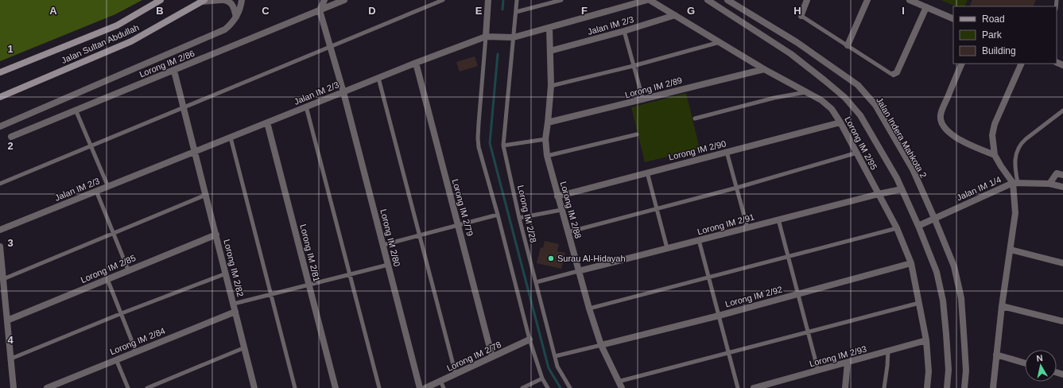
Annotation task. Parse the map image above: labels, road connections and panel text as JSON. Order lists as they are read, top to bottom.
{
  "streets": {
    "main road": ["Jalan Sultan Abdullah"],
    "street": [
      "Jalan IM 2/3",
      "Lorong IM 2/86",
      "Lorong IM 2/89",
      "Jalan Indera Mahkota 2",
      "Lorong IM 2/95",
      "Lorong IM 2/90",
      "Jalan IM 1/4",
      "Lorong IM 2/79",
      "Lorong IM 2/88",
      "Lorong IM 2/91",
      "Lorong IM 2/80",
      "Lorong IM 2/81",
      "Lorong IM 2/82",
      "Lorong IM 2/85",
      "Lorong IM 2/92",
      "Lorong IM 2/84",
      "Lorong IM 2/78",
      "Lorong IM 2/93"
    ],
    "lane": ["Lorong IM 2/28"]
  },
  "crossings": [
    ["Jalan IM 2/3", "Lorong IM 2/95"],
    ["Jalan IM 2/3", "Lorong IM 2/79"],
    ["Jalan IM 2/3", "Lorong IM 2/88"],
    ["Jalan IM 2/3", "Lorong IM 2/28"],
    ["Jalan IM 2/3", "Lorong IM 2/80"],
    ["Jalan IM 2/3", "Lorong IM 2/81"],
    ["Jalan IM 2/3", "Lorong IM 2/82"],
    ["Lorong IM 2/86", "Lorong IM 2/80"],
    ["Lorong IM 2/86", "Lorong IM 2/82"],
    ["Lorong IM 2/89", "Lorong IM 2/95"],
    ["Lorong IM 2/89", "Lorong IM 2/88"],
    ["Jalan Indera Mahkota 2", "Jalan IM 1/4"],
    ["Lorong IM 2/95", "Lorong IM 2/90"],
    ["Lorong IM 2/95", "Lorong IM 2/91"],
    ["Lorong IM 2/95", "Lorong IM 2/92"],
    ["Lorong IM 2/95", "Lorong IM 2/93"],
    ["Lorong IM 2/90", "Lorong IM 2/88"],
    ["Lorong IM 2/79", "Lorong IM 2/78"],
    ["Lorong IM 2/88", "Lorong IM 2/91"],
    ["Lorong IM 2/88", "Lorong IM 2/92"],
    ["Lorong IM 2/82", "Lorong IM 2/85"],
    ["Lorong IM 2/82", "Lorong IM 2/84"]
  ],
  "places": ["Surau Al-Hidayah"],
  "legend": ["Road", "Park", "Building"],
  "north": "top",
  "grid": {
    "columns": [
      "A",
      "B",
      "C",
      "D",
      "E",
      "F",
      "G",
      "H",
      "I"
    ],
    "rows": [
      "1",
      "2",
      "3",
      "4"
    ]
  }
}
